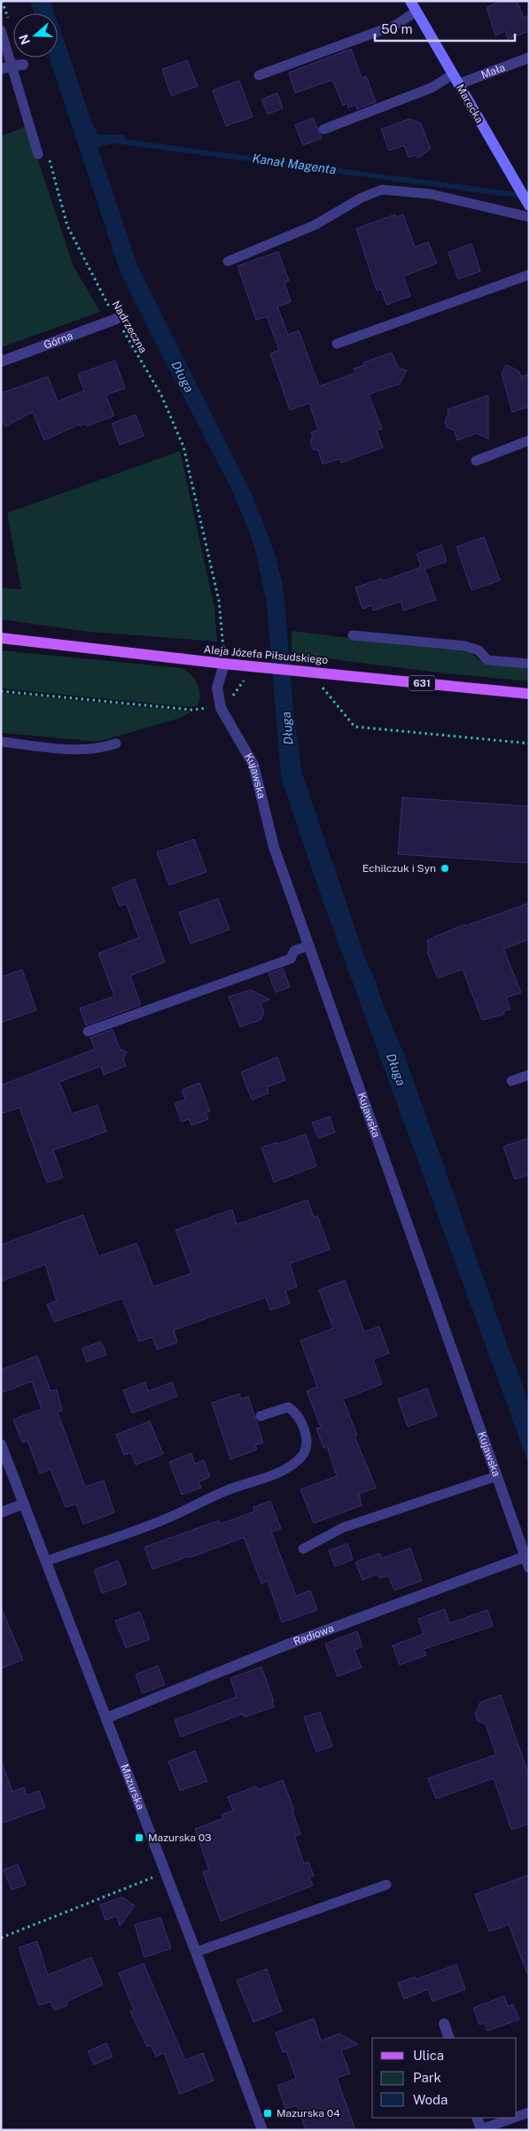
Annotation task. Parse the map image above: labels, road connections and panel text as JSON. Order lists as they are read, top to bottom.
{
  "streets": {
    "main road": ["Aleja Józefa Piłsudskiego", "631"],
    "street": [
      "Mała",
      "Marecka",
      "Górna",
      "Kujawska",
      "Radiowa",
      "Mazurska"
    ],
    "path": ["Nadrzeczna"]
  },
  "crossings": [
    ["Mała", "Marecka"],
    ["Nadrzeczna", "Górna"],
    ["Nadrzeczna", "Aleja Józefa Piłsudskiego"],
    ["Nadrzeczna", "Kujawska"],
    ["Aleja Józefa Piłsudskiego", "Kujawska"],
    ["Kujawska", "Radiowa"],
    ["Radiowa", "Mazurska"]
  ],
  "water": ["Kanał Magenta", "Długa"],
  "places": {
    "other": ["Echilczuk i Syn"],
    "transit": ["Mazurska 03", "Mazurska 04"]
  },
  "legend": ["Ulica", "Park", "Woda"],
  "scale_bar": "50 m",
  "north": "left"
}
